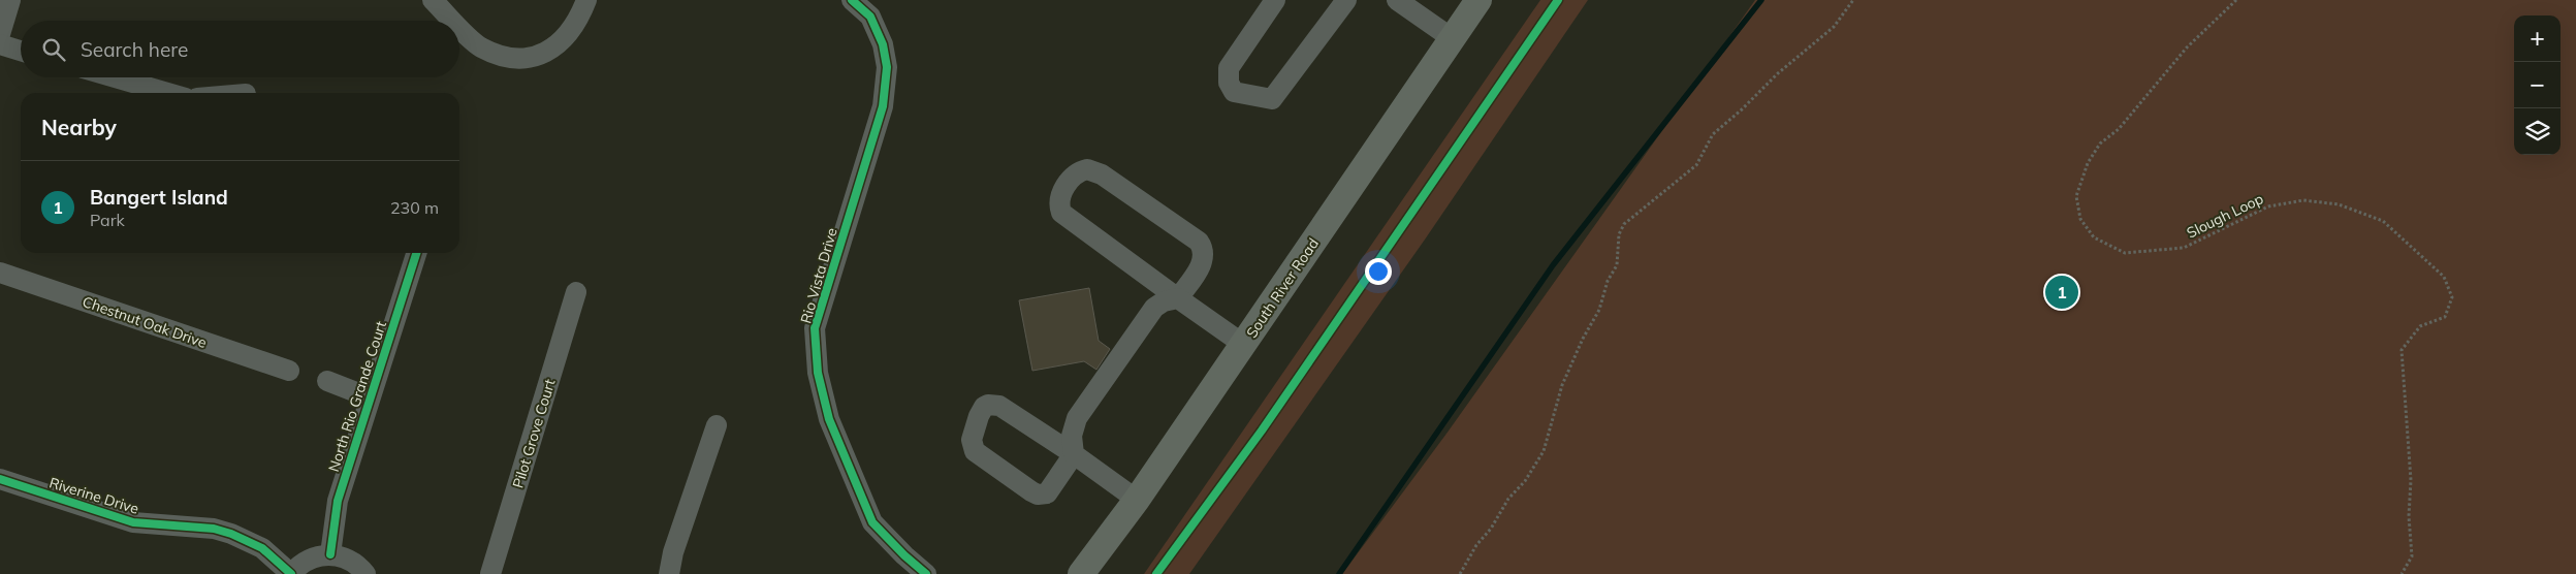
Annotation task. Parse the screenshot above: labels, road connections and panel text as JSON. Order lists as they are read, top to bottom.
{
  "streets": {
    "main road": ["South River Road"],
    "street": [
      "Rio Vista Drive",
      "Chestnut Oak Drive",
      "North Rio Grande Court",
      "Pilot Grove Court",
      "Riverine Drive"
    ],
    "path": ["Slough Loop"]
  },
  "page": {
    "map_buttons": ["+", "−"],
    "search": "Search here",
    "heading": "Nearby",
    "list": [
      {
        "mark": "1",
        "name": "Bangert Island",
        "note": "Park",
        "value": "230 m"
      }
    ],
    "pins": "1"
  }
}
